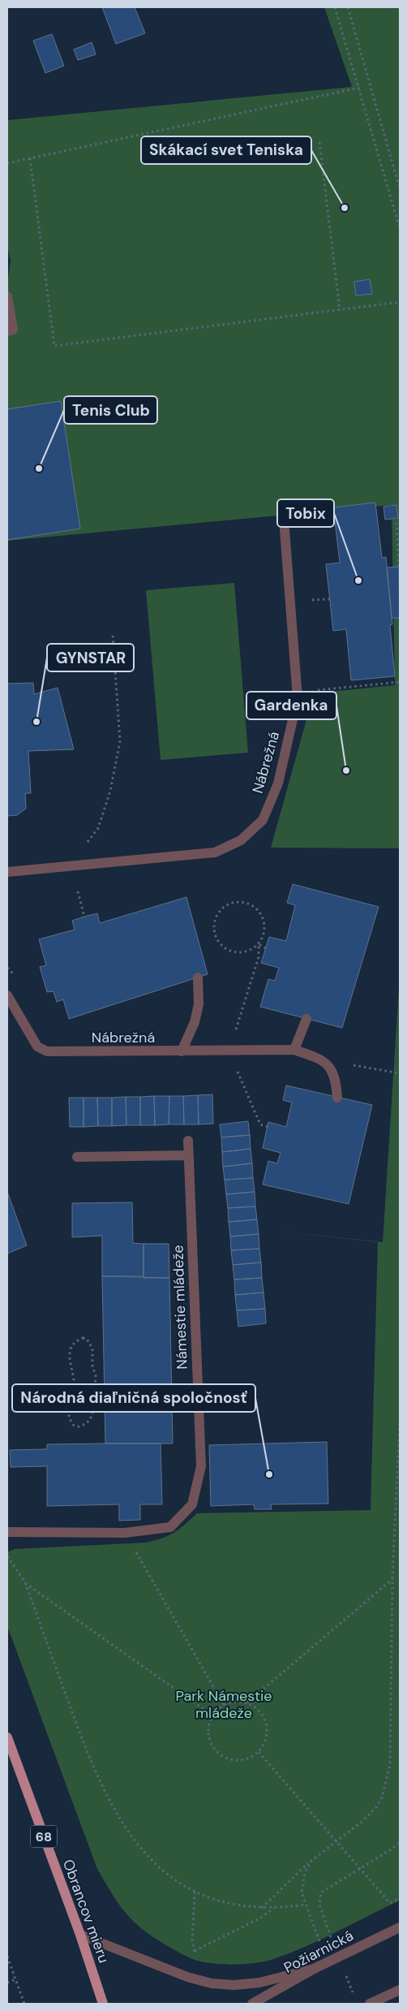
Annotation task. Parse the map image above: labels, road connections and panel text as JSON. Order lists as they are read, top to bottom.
{
  "streets": {
    "main road": ["68", "Obrancov mieru"],
    "street": ["Nábrežná", "Námestie mládeže", "Požiarnická"]
  },
  "parks": ["Park Námestie mládeže"],
  "places": [
    "Skákací svet Teniska",
    "Tenis Club",
    "Tobix",
    "GYNSTAR",
    "Gardenka",
    "Národná diaľničná spoločnosť"
  ]
}
